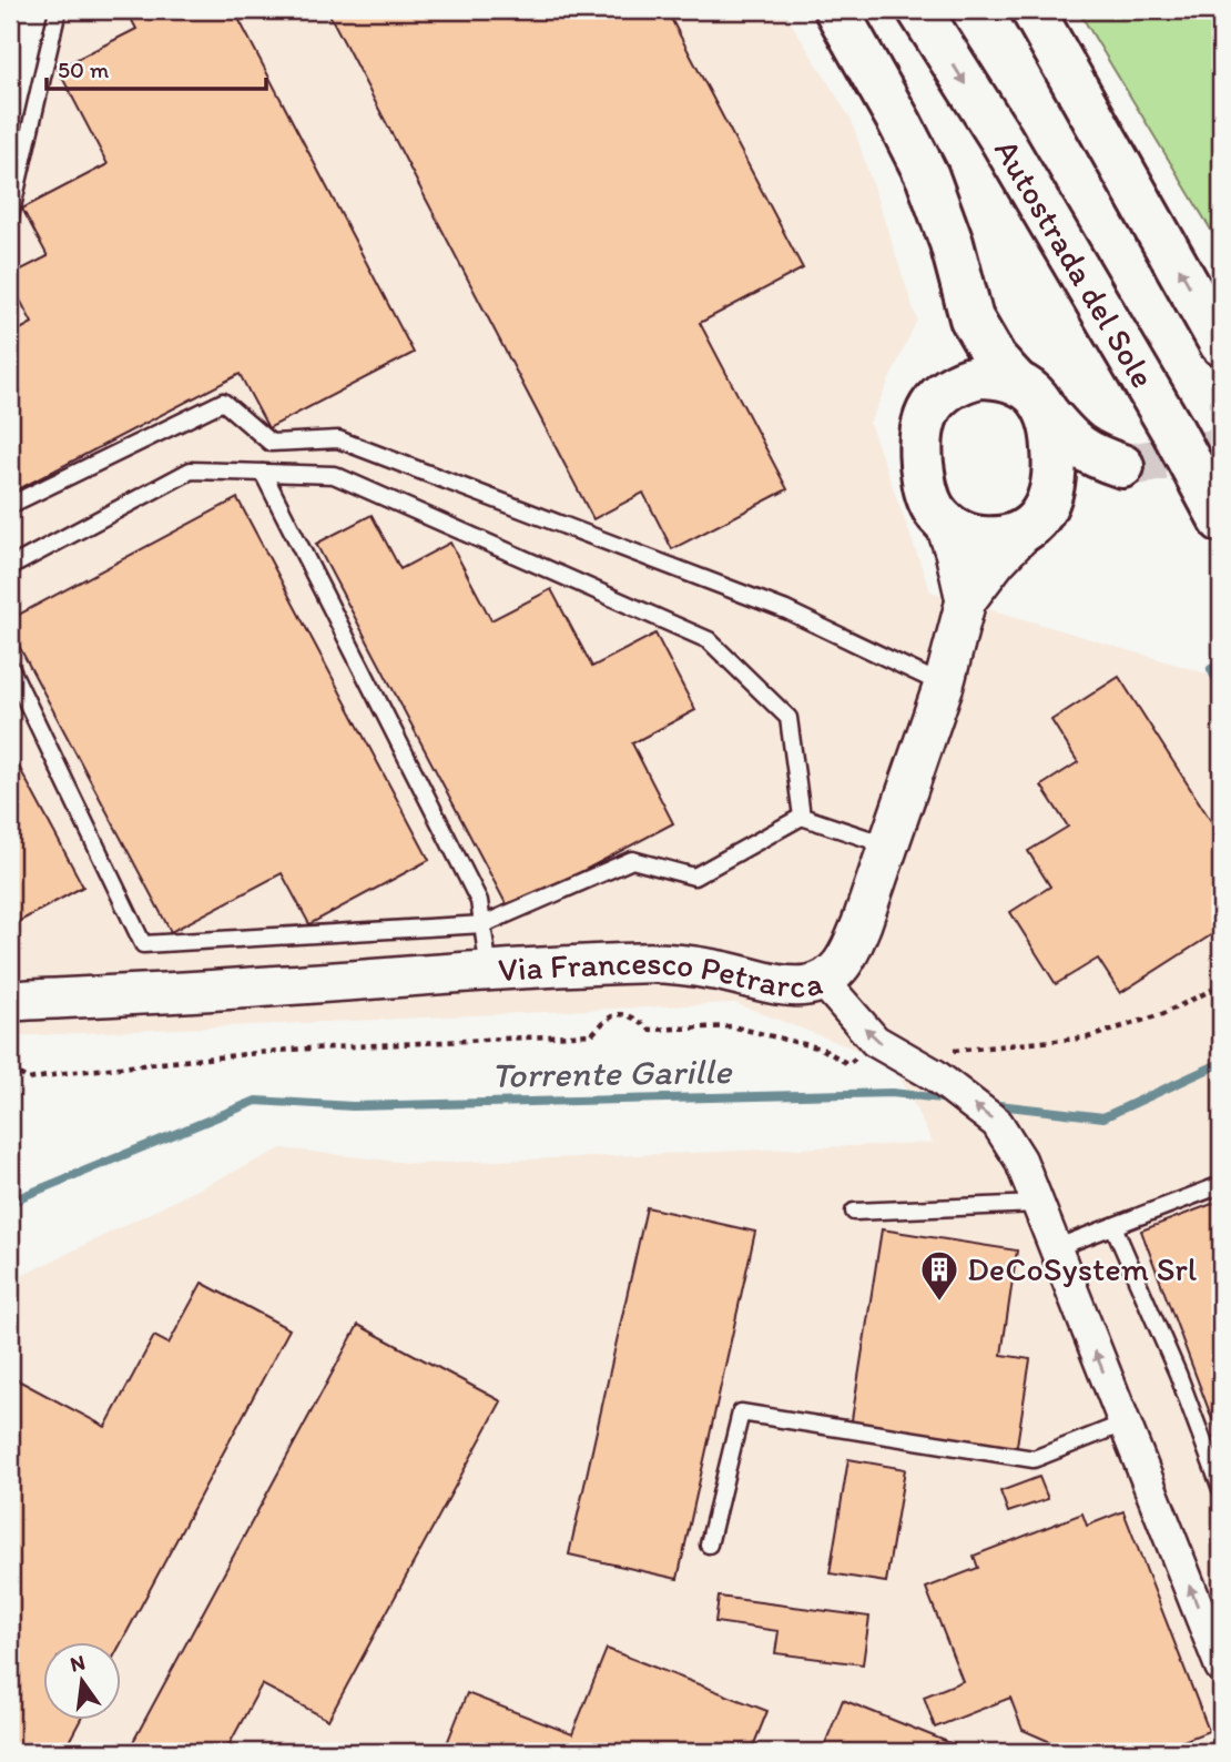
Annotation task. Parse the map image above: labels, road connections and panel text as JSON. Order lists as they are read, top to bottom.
{
  "streets": {
    "main road": ["Autostrada del Sole"],
    "street": ["Via Francesco Petrarca"]
  },
  "one_way": ["Via Francesco Petrarca"],
  "water": ["Torrente Garille"],
  "places": {
    "building": ["DeCoSystem Srl"]
  },
  "scale_bar": "50 m",
  "north": "top"
}
